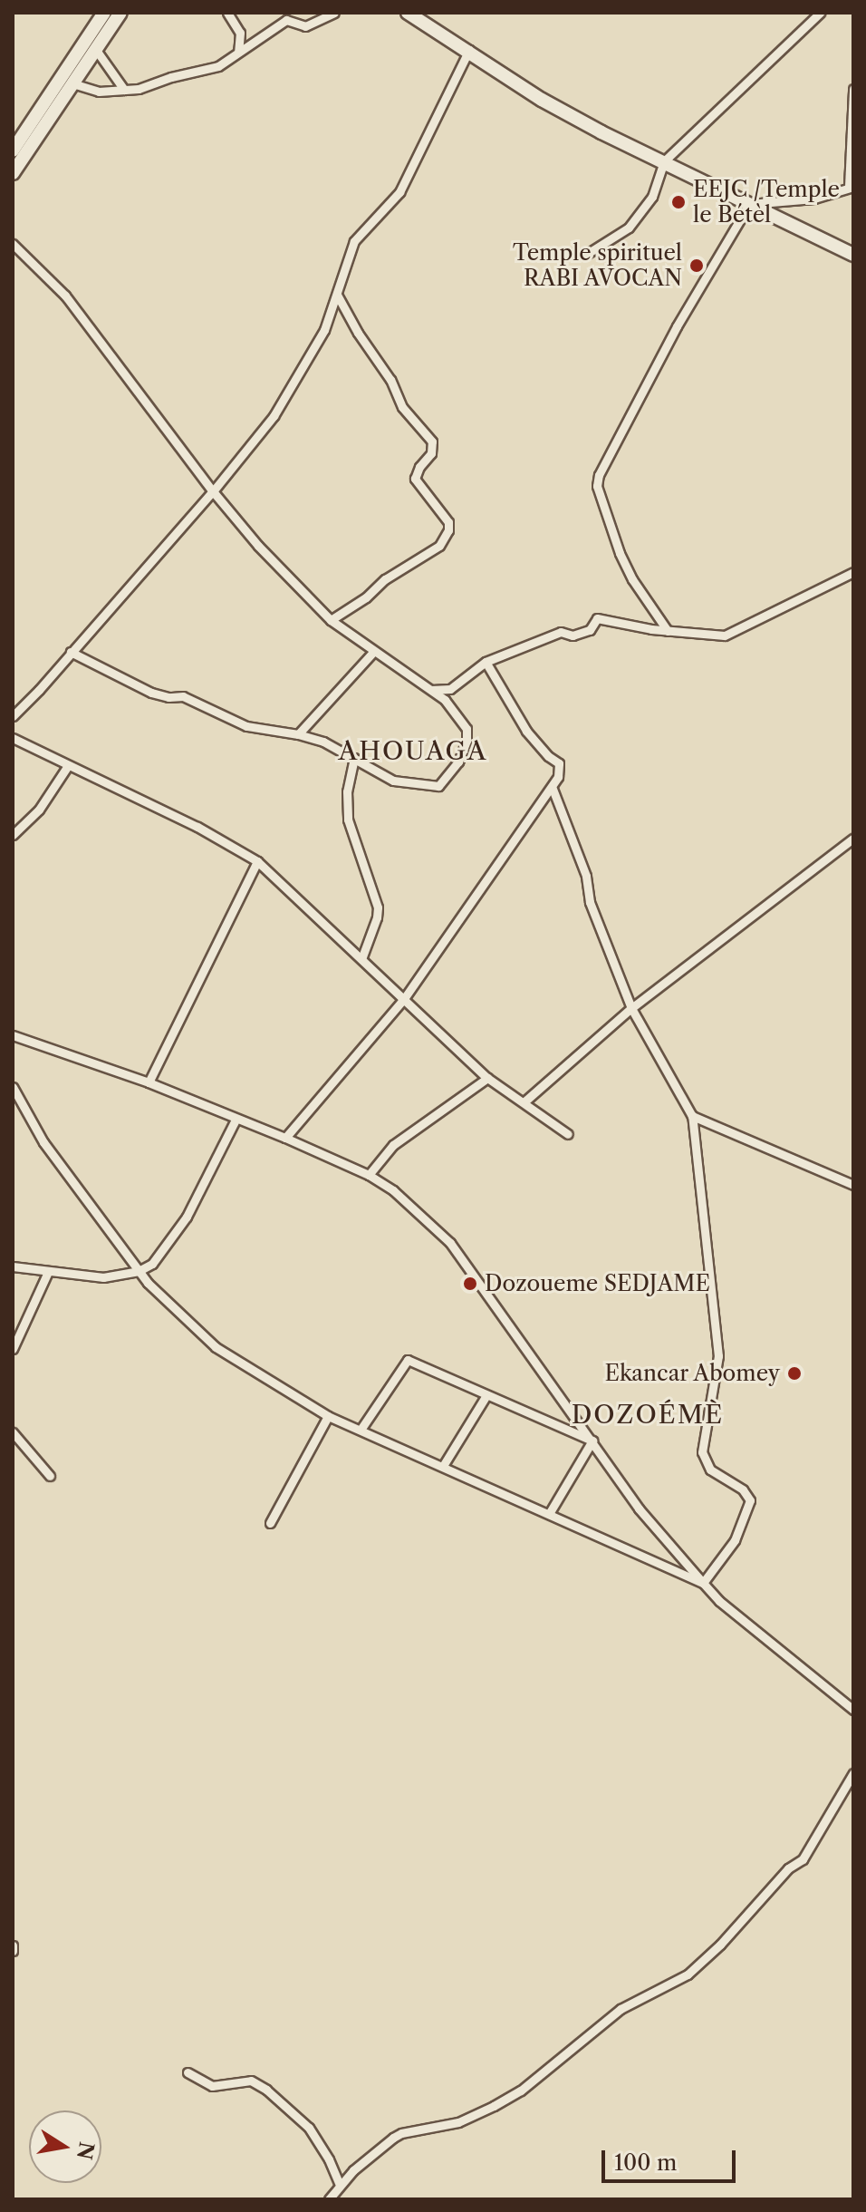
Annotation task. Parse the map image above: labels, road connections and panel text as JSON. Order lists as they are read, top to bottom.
{
  "districts": ["AHOUAGA", "DOZOÉMÈ"],
  "places": [
    "EEJC /Temple le Bétèl",
    "Temple spirituel RABI AVOCAN",
    "Dozoueme SEDJAME",
    "Ekancar Abomey"
  ],
  "scale_bar": "100 m",
  "north": "right"
}
